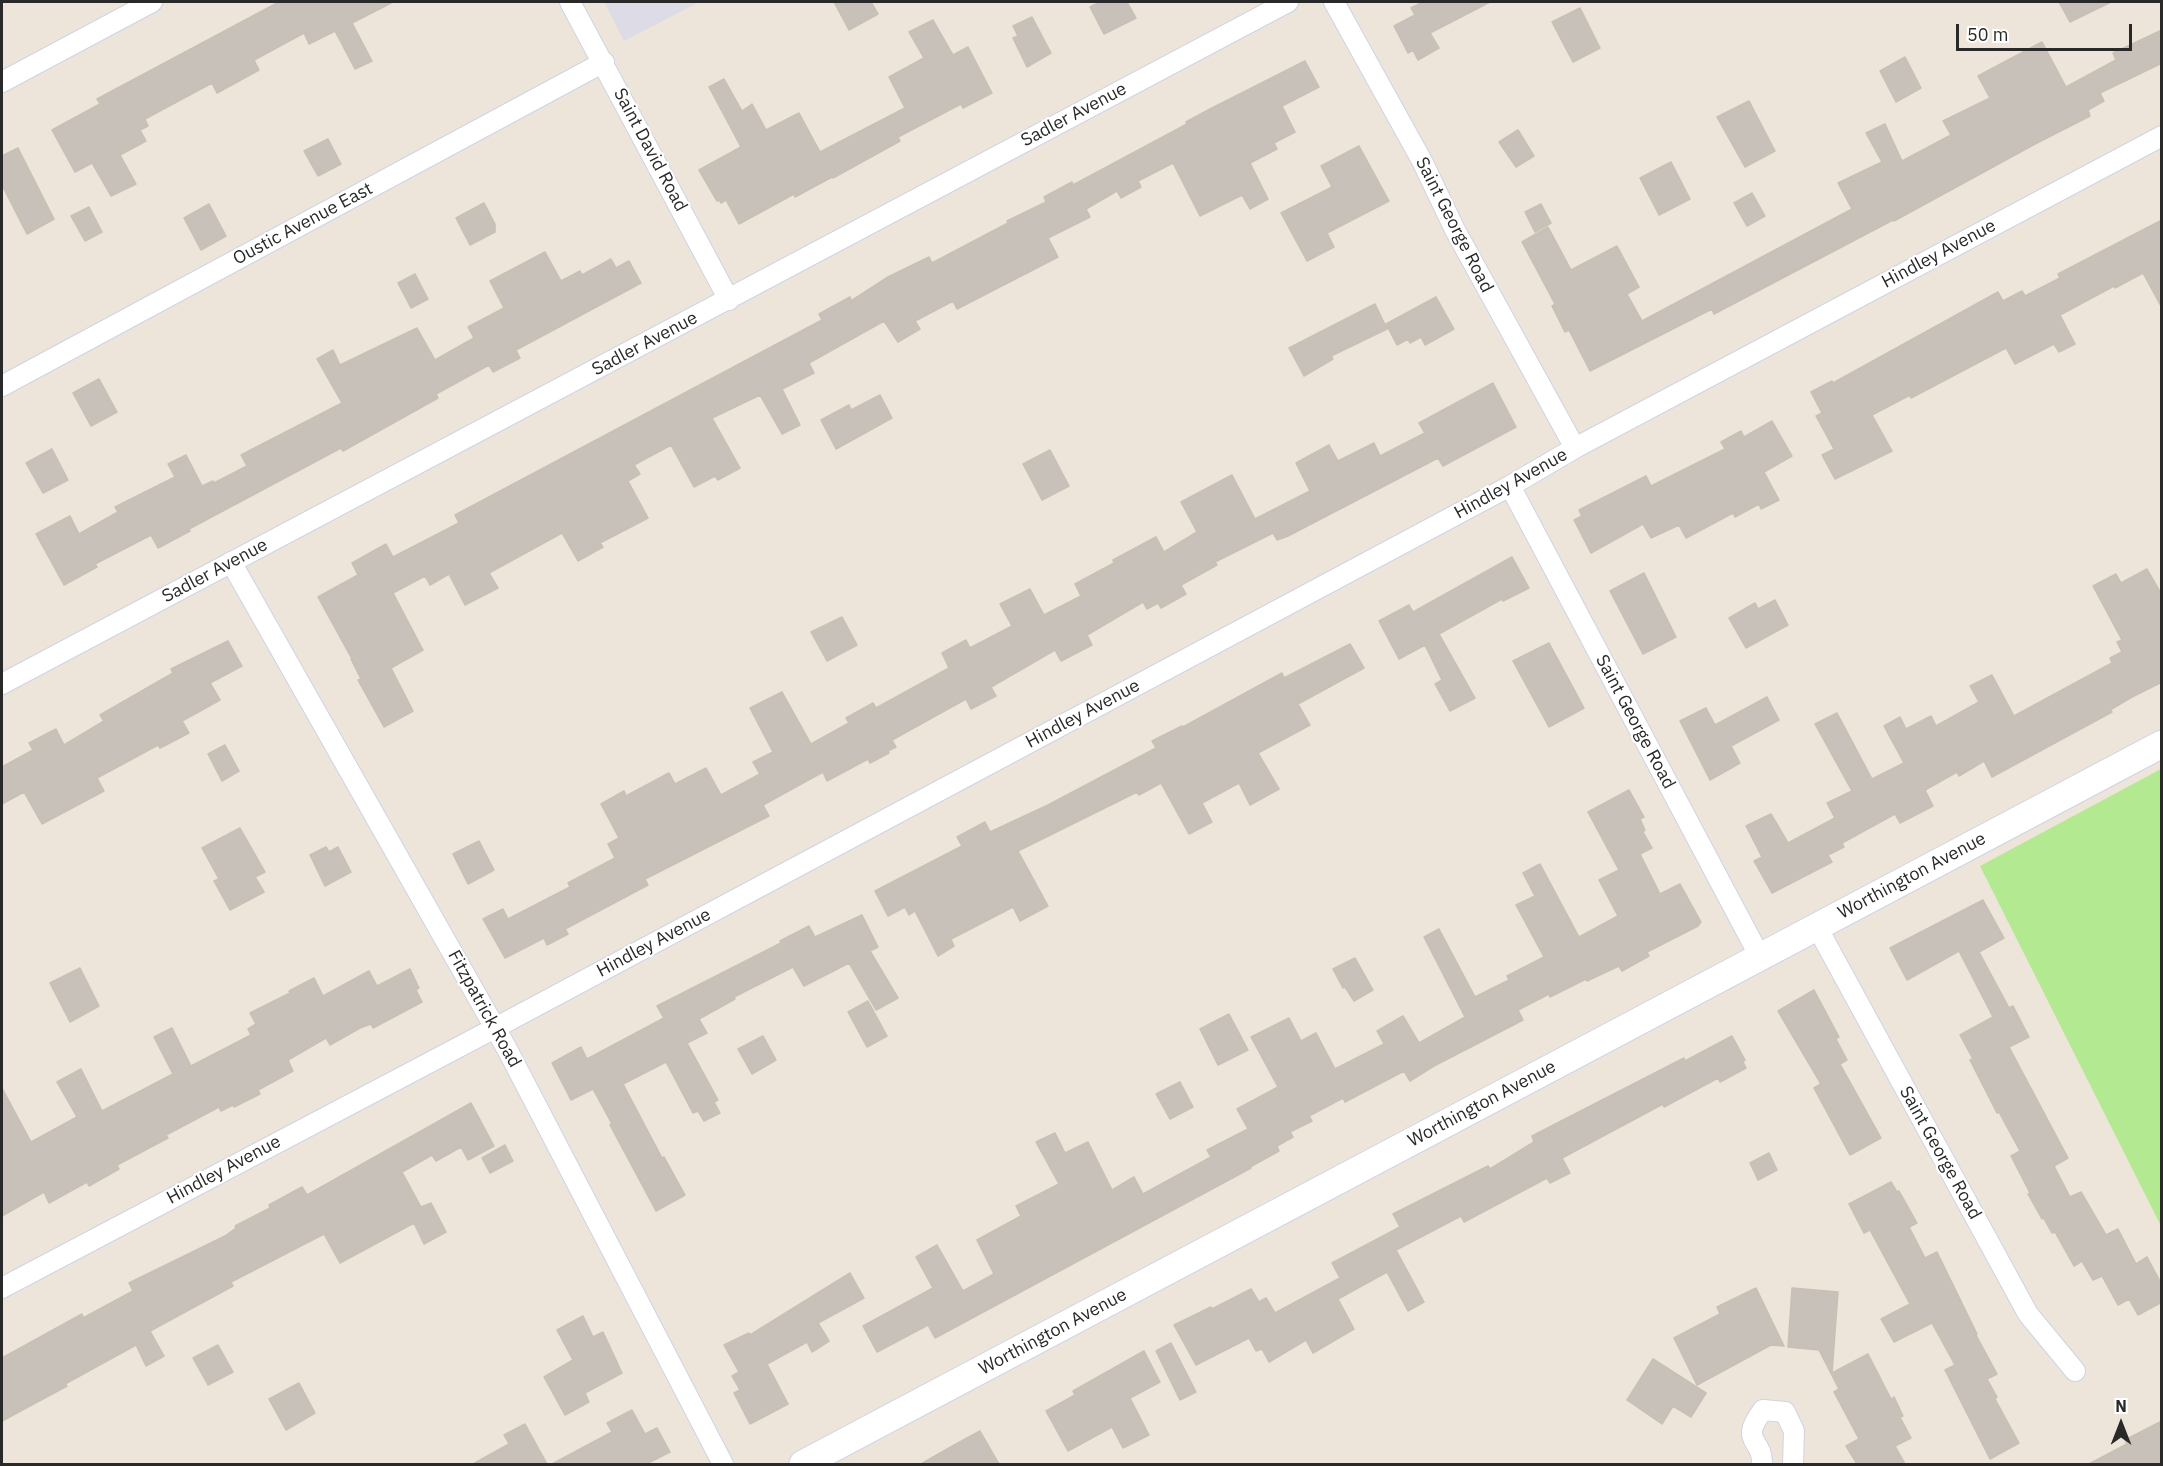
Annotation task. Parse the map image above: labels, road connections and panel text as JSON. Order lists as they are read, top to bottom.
{
  "streets": {
    "street": [
      "Sadler Avenue",
      "Saint David Road",
      "Oustic Avenue East",
      "Saint George Road",
      "Hindley Avenue",
      "Worthington Avenue",
      "Fitzpatrick Road"
    ]
  },
  "crossings": [
    ["Sadler Avenue", "Saint David Road"],
    ["Sadler Avenue", "Fitzpatrick Road"],
    ["Saint David Road", "Oustic Avenue East"],
    ["Saint George Road", "Hindley Avenue"],
    ["Saint George Road", "Worthington Avenue"],
    ["Hindley Avenue", "Fitzpatrick Road"]
  ],
  "scale_bar": "50 m",
  "north": "top"
}
